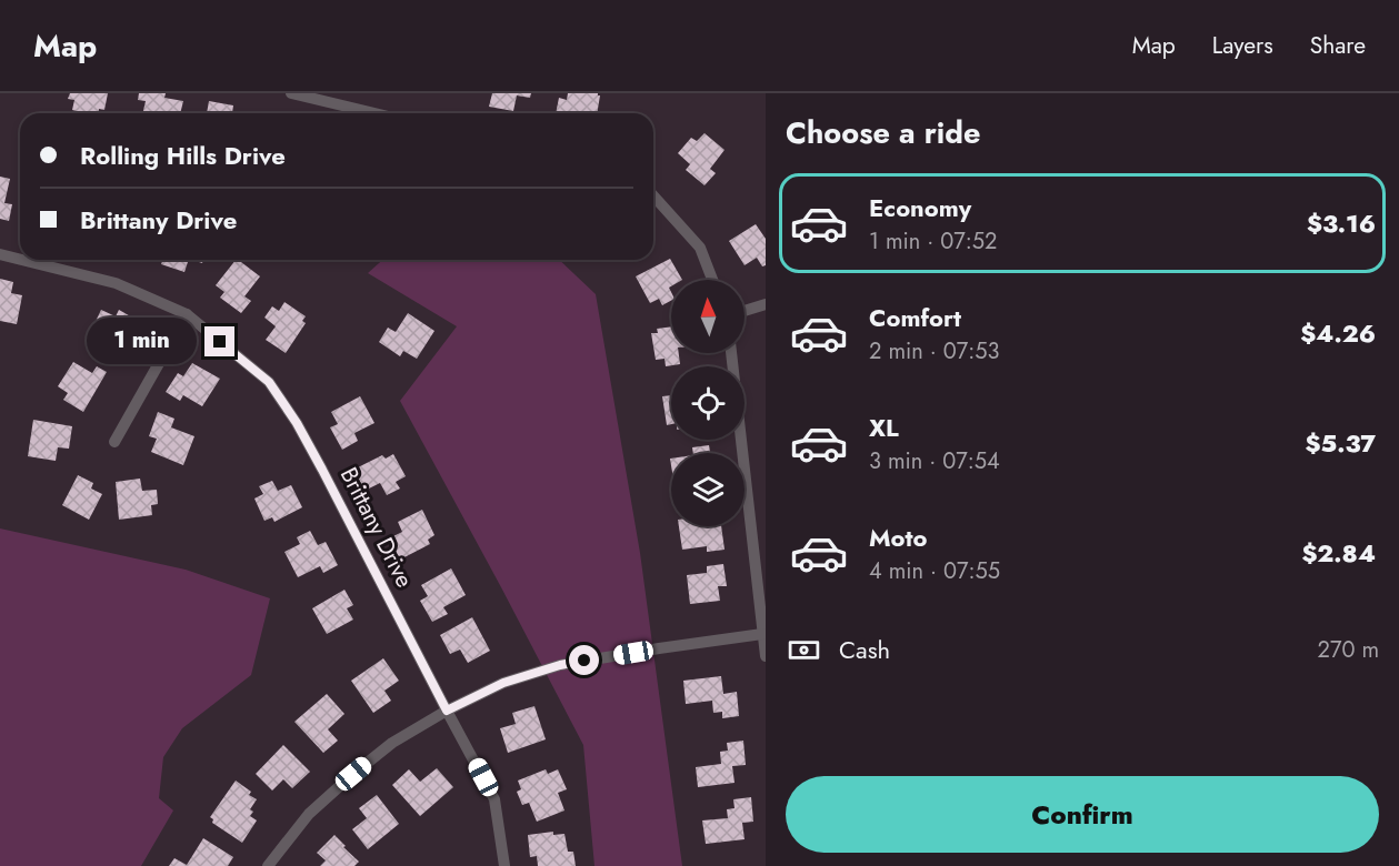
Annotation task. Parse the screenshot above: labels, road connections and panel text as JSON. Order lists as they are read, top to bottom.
{
  "streets": {
    "street": ["Brittany Drive"]
  },
  "north": "top",
  "page": {
    "header": "Map",
    "nav": ["Map", "Layers", "Share"],
    "heading": "Choose a ride",
    "banner": ["Rolling Hills Drive", "Brittany Drive"],
    "list": [
      {
        "name": "Economy",
        "note": "1 min · 07:52",
        "value": "$3.16"
      },
      {
        "name": "Comfort",
        "note": "2 min · 07:53",
        "value": "$4.26"
      },
      {
        "name": "XL",
        "note": "3 min · 07:54",
        "value": "$5.37"
      },
      {
        "name": "Moto",
        "note": "4 min · 07:55",
        "value": "$2.84"
      }
    ],
    "bubble": "1 min",
    "pay": ["Cash", "270 m"],
    "buttons": "Confirm"
  }
}
